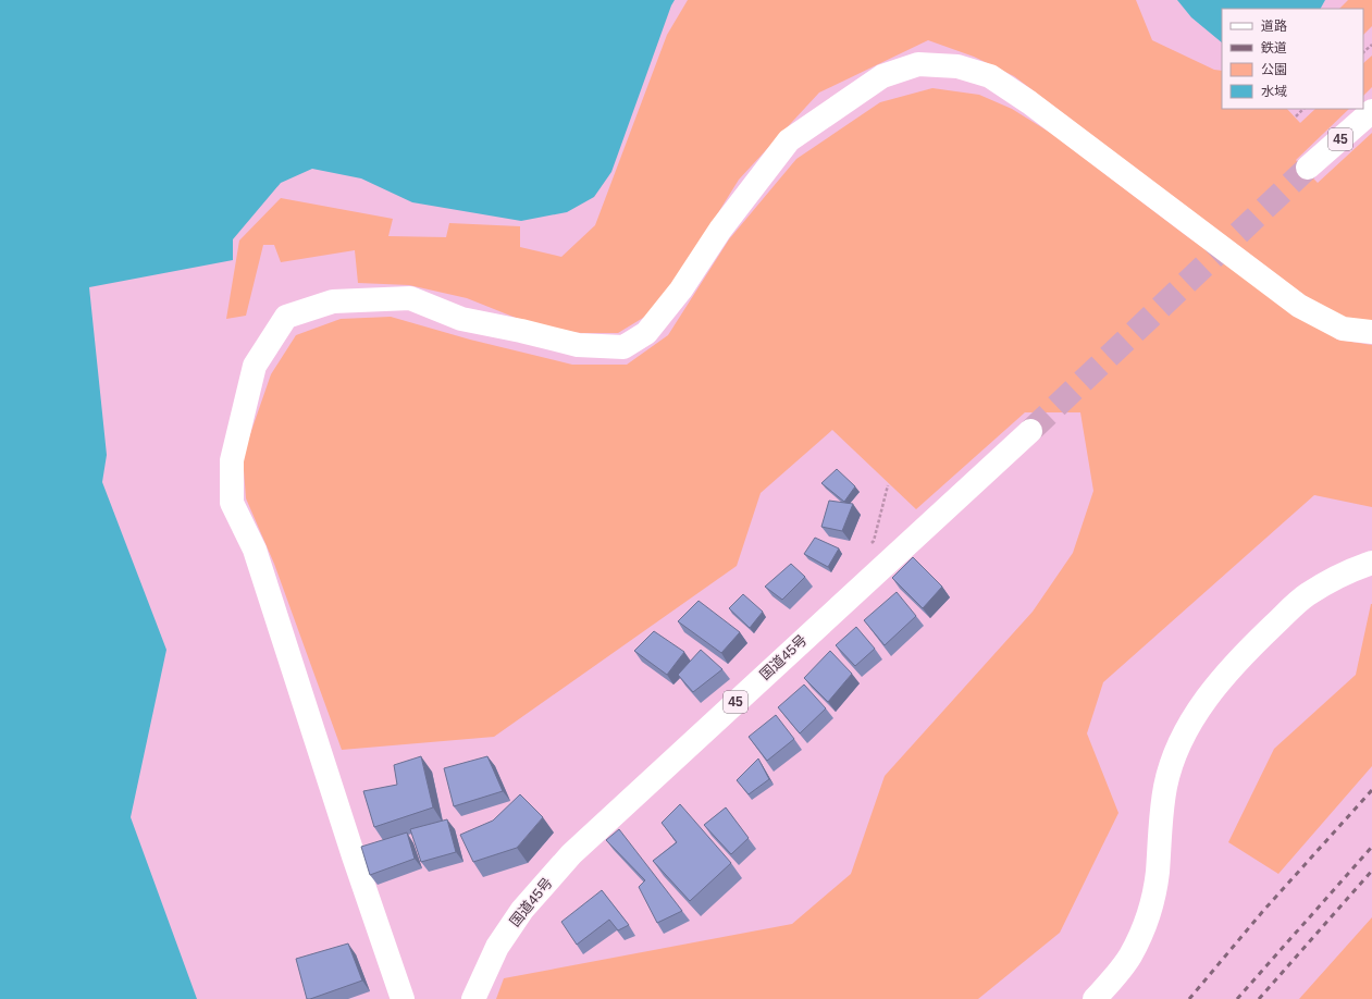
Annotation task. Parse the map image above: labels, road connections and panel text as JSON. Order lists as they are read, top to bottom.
{
  "streets": {
    "main road": ["45", "国道45号"]
  },
  "legend": [
    "道路",
    "鉄道",
    "公園",
    "水域"
  ]
}
